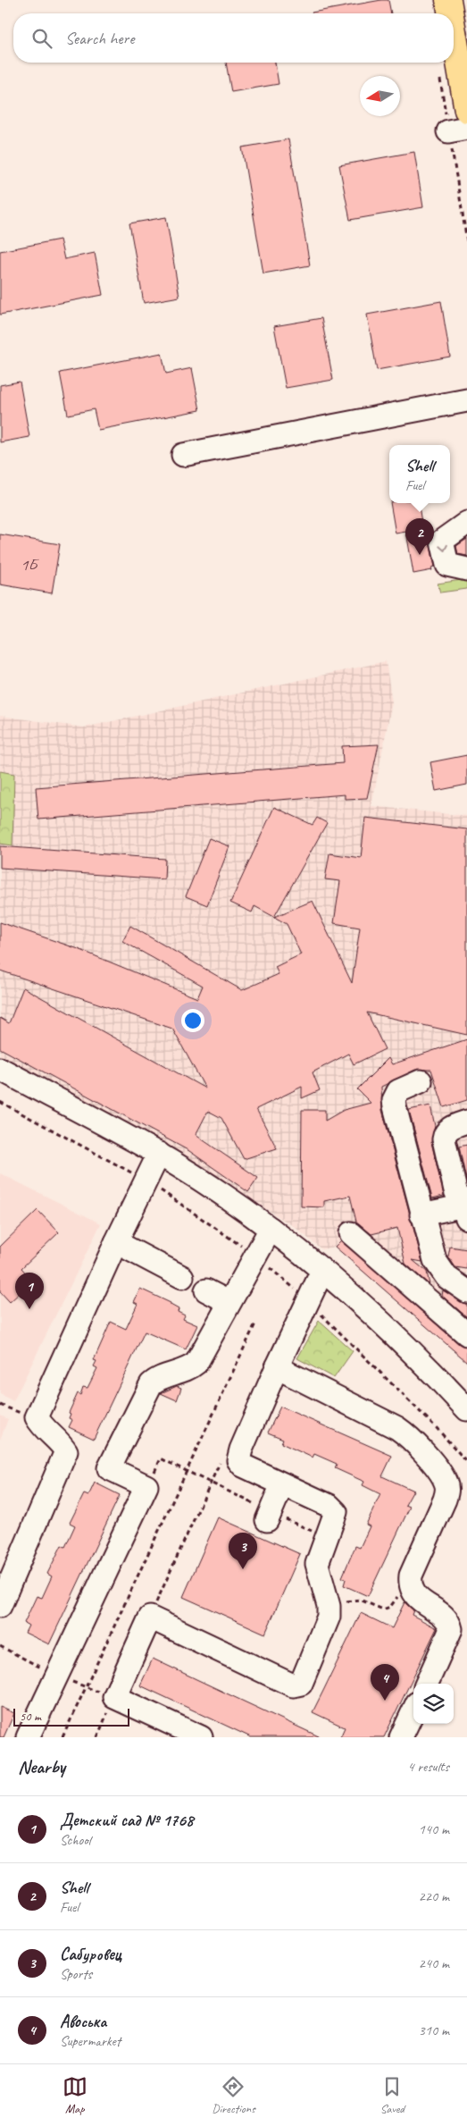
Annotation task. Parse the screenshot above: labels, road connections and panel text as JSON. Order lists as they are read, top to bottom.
{
  "house_numbers": ["1Б"],
  "scale_bar": "50 m",
  "north": "left",
  "page": {
    "search": "Search here",
    "popup": ["Shell", "Fuel"],
    "pins": [
      "2",
      "1",
      "3",
      "4"
    ],
    "scale": "50 m",
    "heading": ["Nearby", "4 results"],
    "list": [
      {
        "mark": "1",
        "name": "Детский сад № 1768",
        "note": "School",
        "value": "140 m"
      },
      {
        "mark": "2",
        "name": "Shell",
        "note": "Fuel",
        "value": "220 m"
      },
      {
        "mark": "3",
        "name": "Сабуровец",
        "note": "Sports",
        "value": "240 m"
      },
      {
        "mark": "4",
        "name": "Авоська",
        "note": "Supermarket",
        "value": "310 m"
      }
    ],
    "nav": ["Map", "Directions", "Saved"]
  }
}
